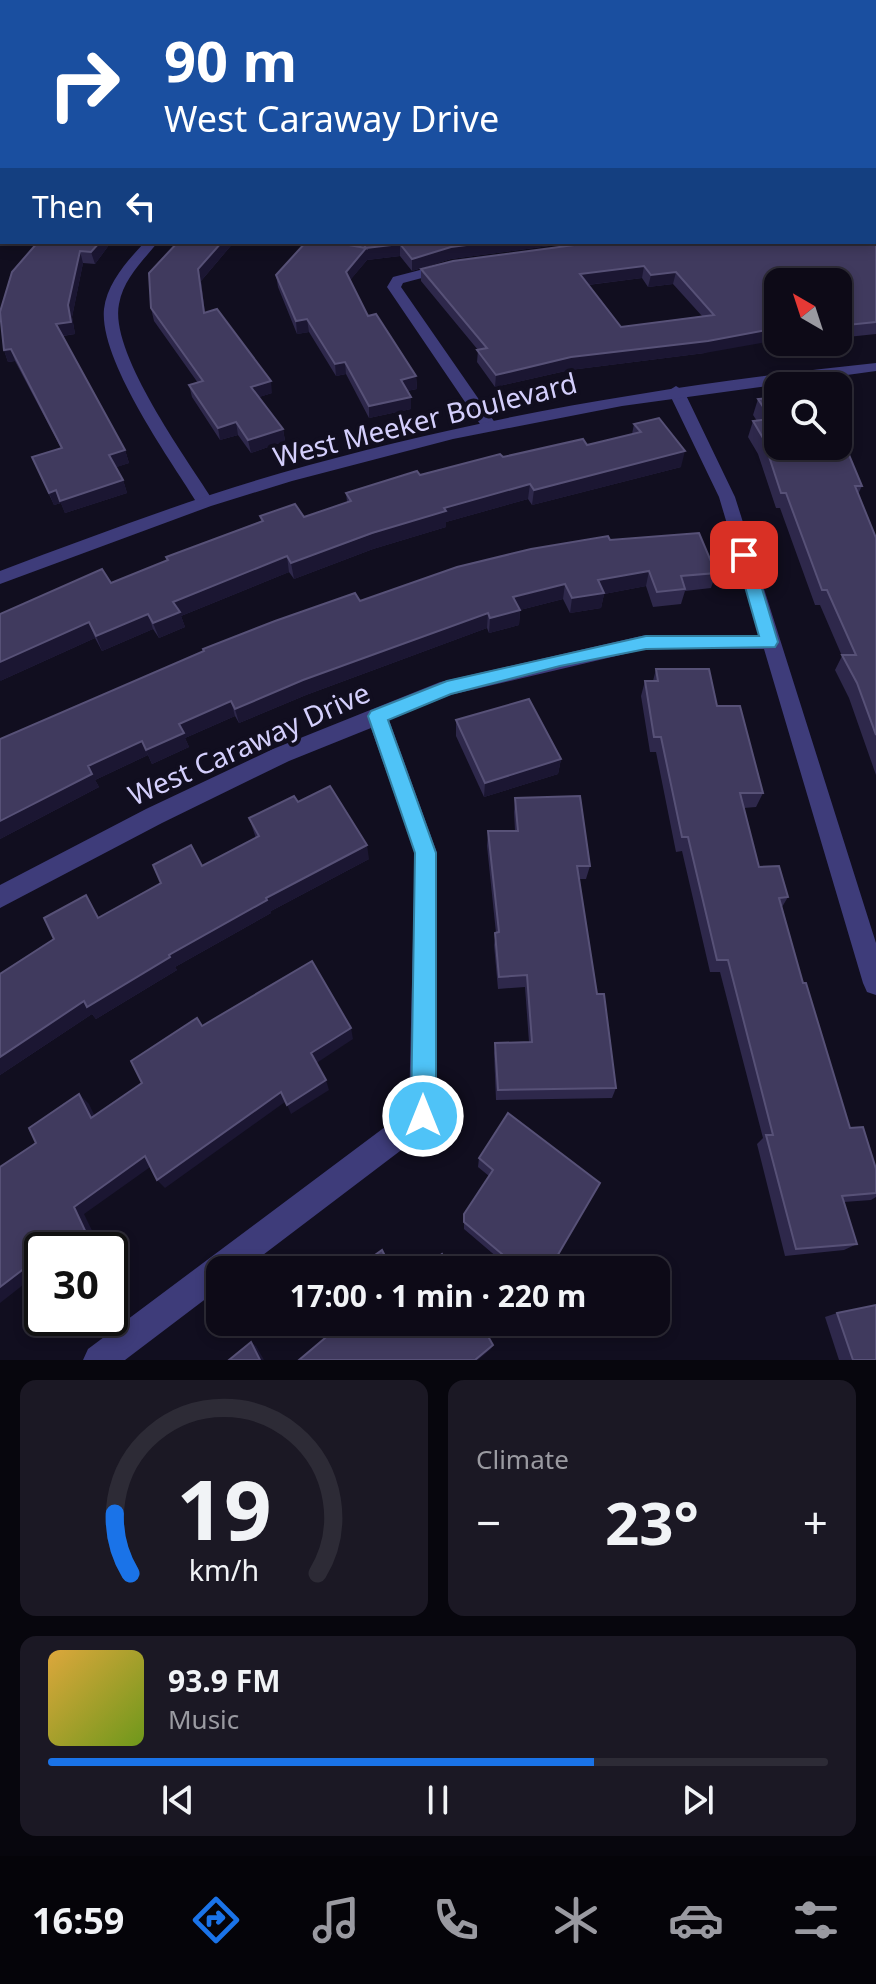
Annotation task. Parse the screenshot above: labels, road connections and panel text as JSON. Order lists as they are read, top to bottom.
{
  "streets": {
    "street": ["West Meeker Boulevard", "West Caraway Drive"]
  },
  "north": "top left",
  "page": {
    "turn": ["90 m", "West Caraway Drive"],
    "then": "Then",
    "limit": "30",
    "trip": "17:00 · 1 min · 220 m",
    "tile": "Climate",
    "heat": ["−", "23°", "+"],
    "song": ["93.9 FM", "Music"],
    "tabs": "16:59",
    "gauge": ["19", "km/h"]
  }
}
